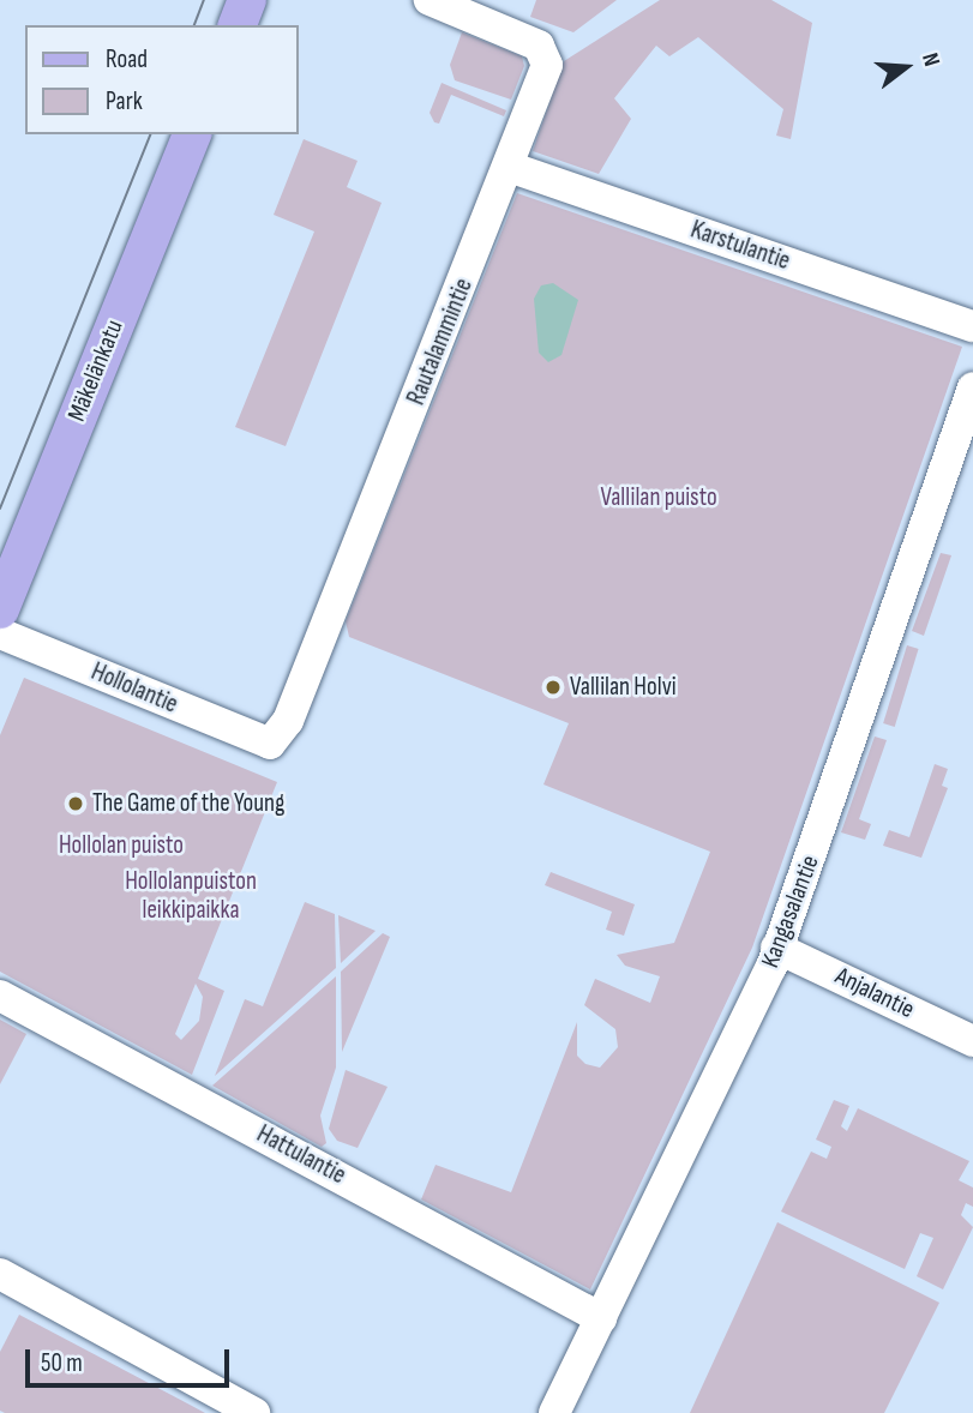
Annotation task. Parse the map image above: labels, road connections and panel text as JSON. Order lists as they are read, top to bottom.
{
  "streets": {
    "main road": ["Mäkelänkatu"],
    "street": [
      "Karstulantie",
      "Rautalammintie",
      "Hollolantie",
      "Kangasalantie",
      "Anjalantie",
      "Hattulantie"
    ]
  },
  "crossings": [
    ["Karstulantie", "Rautalammintie"],
    ["Rautalammintie", "Hollolantie"],
    ["Kangasalantie", "Anjalantie"],
    ["Kangasalantie", "Hattulantie"]
  ],
  "parks": ["Vallilan puisto", "Hollolan puisto", "Hollolanpuiston leikkipaikka"],
  "places": ["Vallilan Holvi", "The Game of the Young"],
  "legend": ["Road", "Park"],
  "scale_bar": "50 m",
  "north": "right"
}
